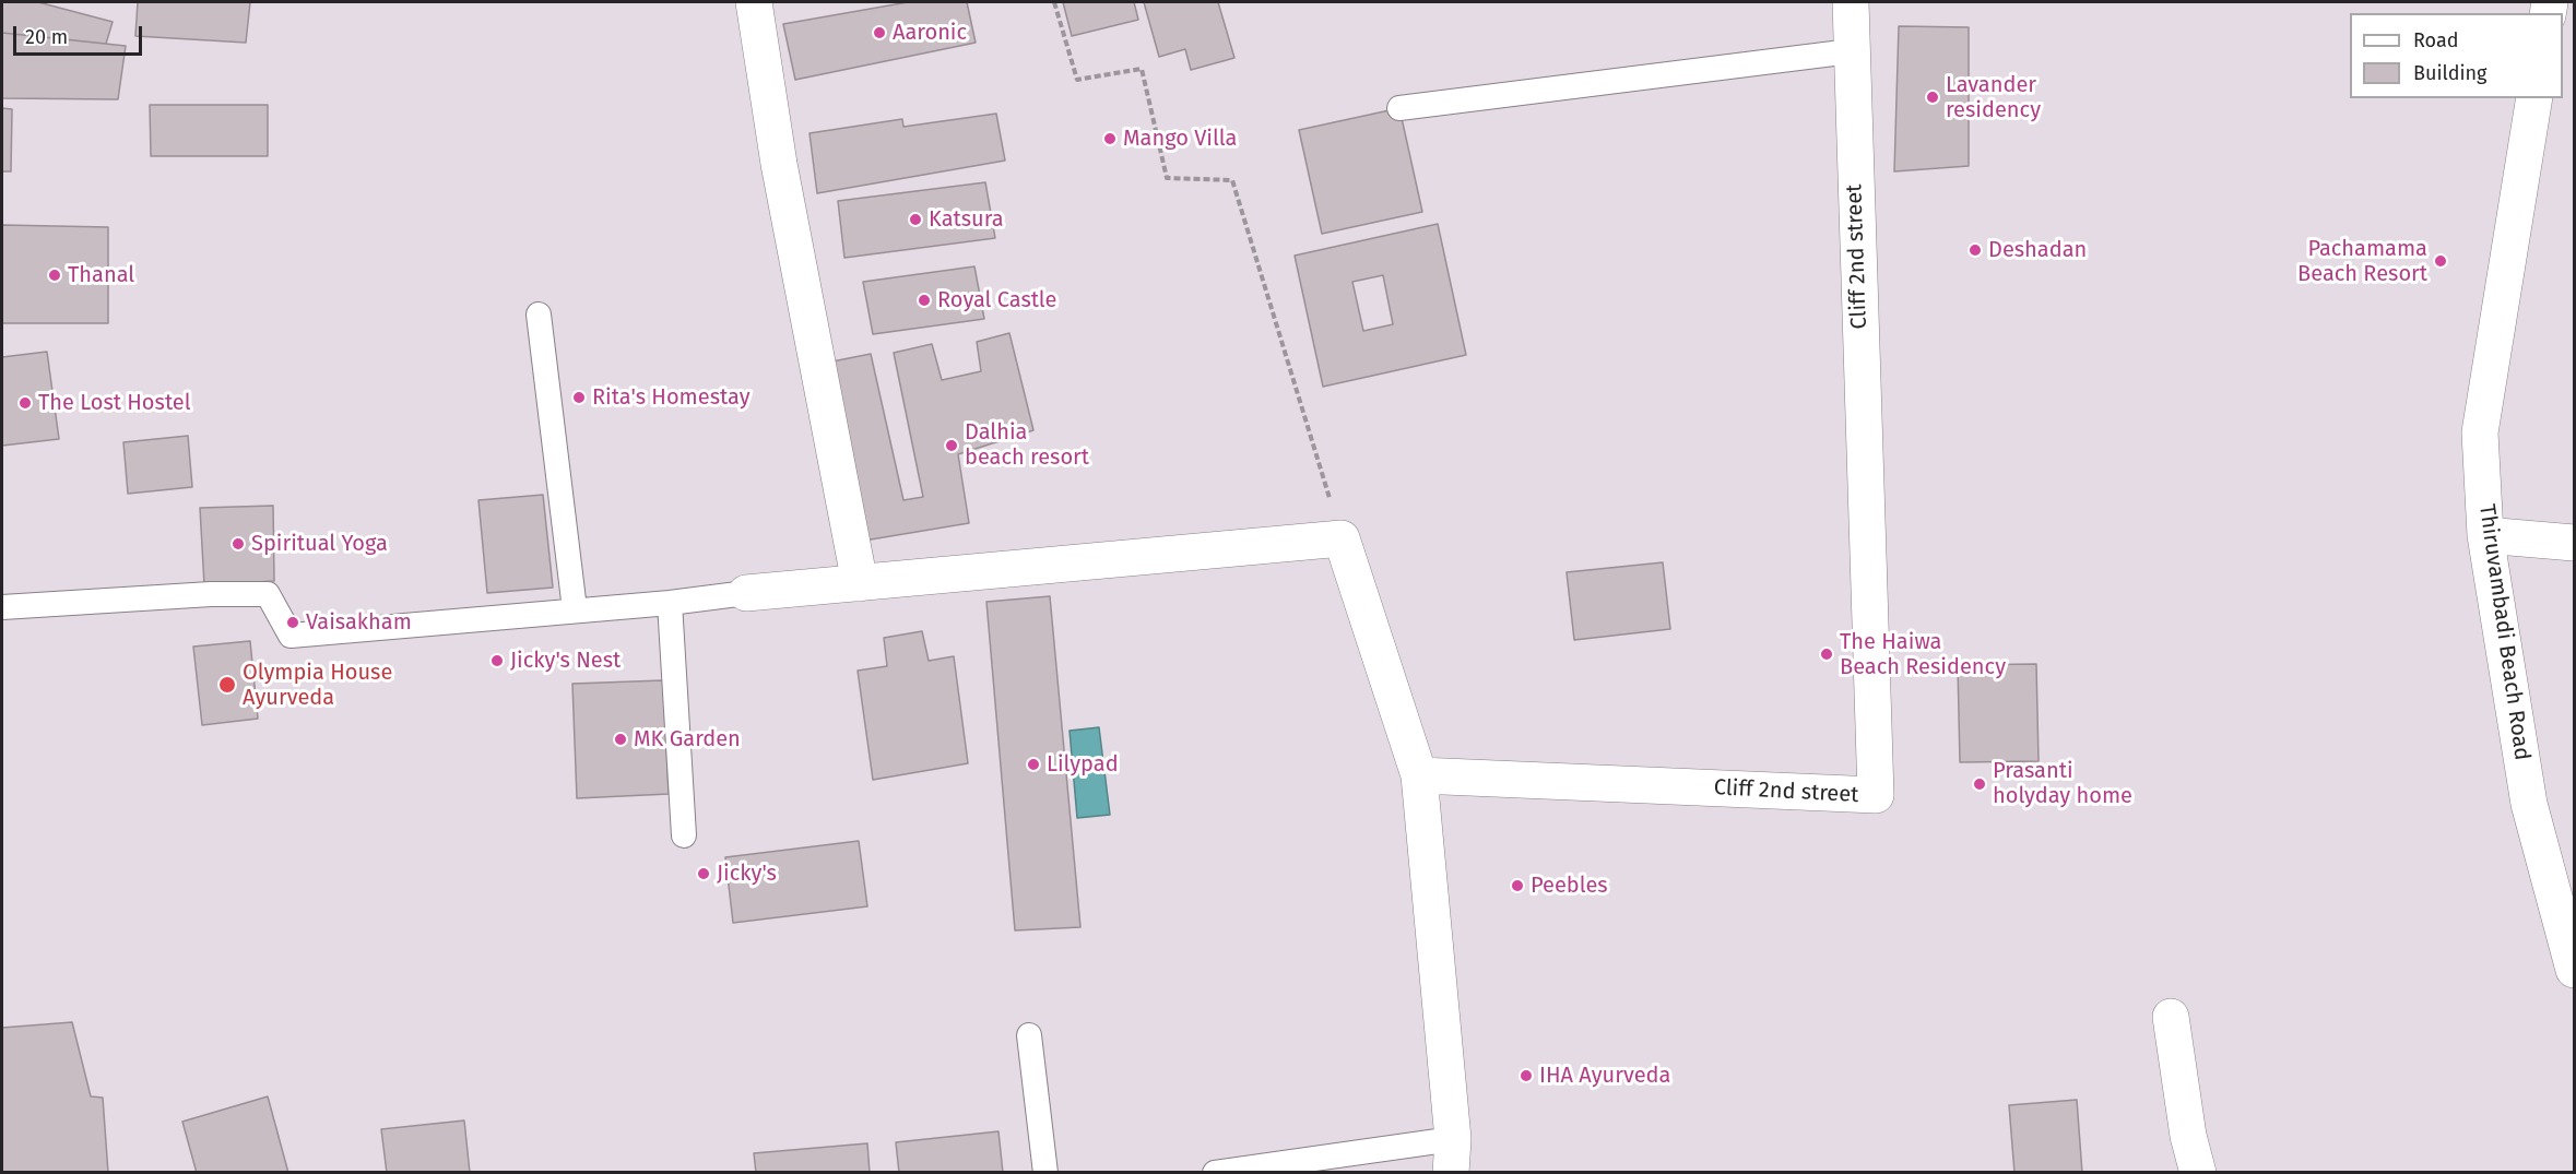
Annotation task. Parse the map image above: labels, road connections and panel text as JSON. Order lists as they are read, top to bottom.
{
  "streets": {
    "street": ["Cliff 2nd street", "Thiruvambadi Beach Road"]
  },
  "places": [
    "Aaronic",
    "Lavander residency",
    "Mango Villa",
    "Katsura",
    "Deshadan",
    "Pachamama Beach Resort",
    "Thanal",
    "Royal Castle",
    "Rita's Homestay",
    "The Lost Hostel",
    "Dalhia beach resort",
    "Spiritual Yoga",
    "Vaisakham",
    "The Haiwa Beach Residency",
    "Jicky's Nest",
    "Olympia House Ayurveda",
    "MK Garden",
    "Lilypad",
    "Prasanti holyday home",
    "Jicky's",
    "Peebles",
    "IHA Ayurveda"
  ],
  "legend": ["Road", "Building"],
  "scale_bar": "20 m"
}
